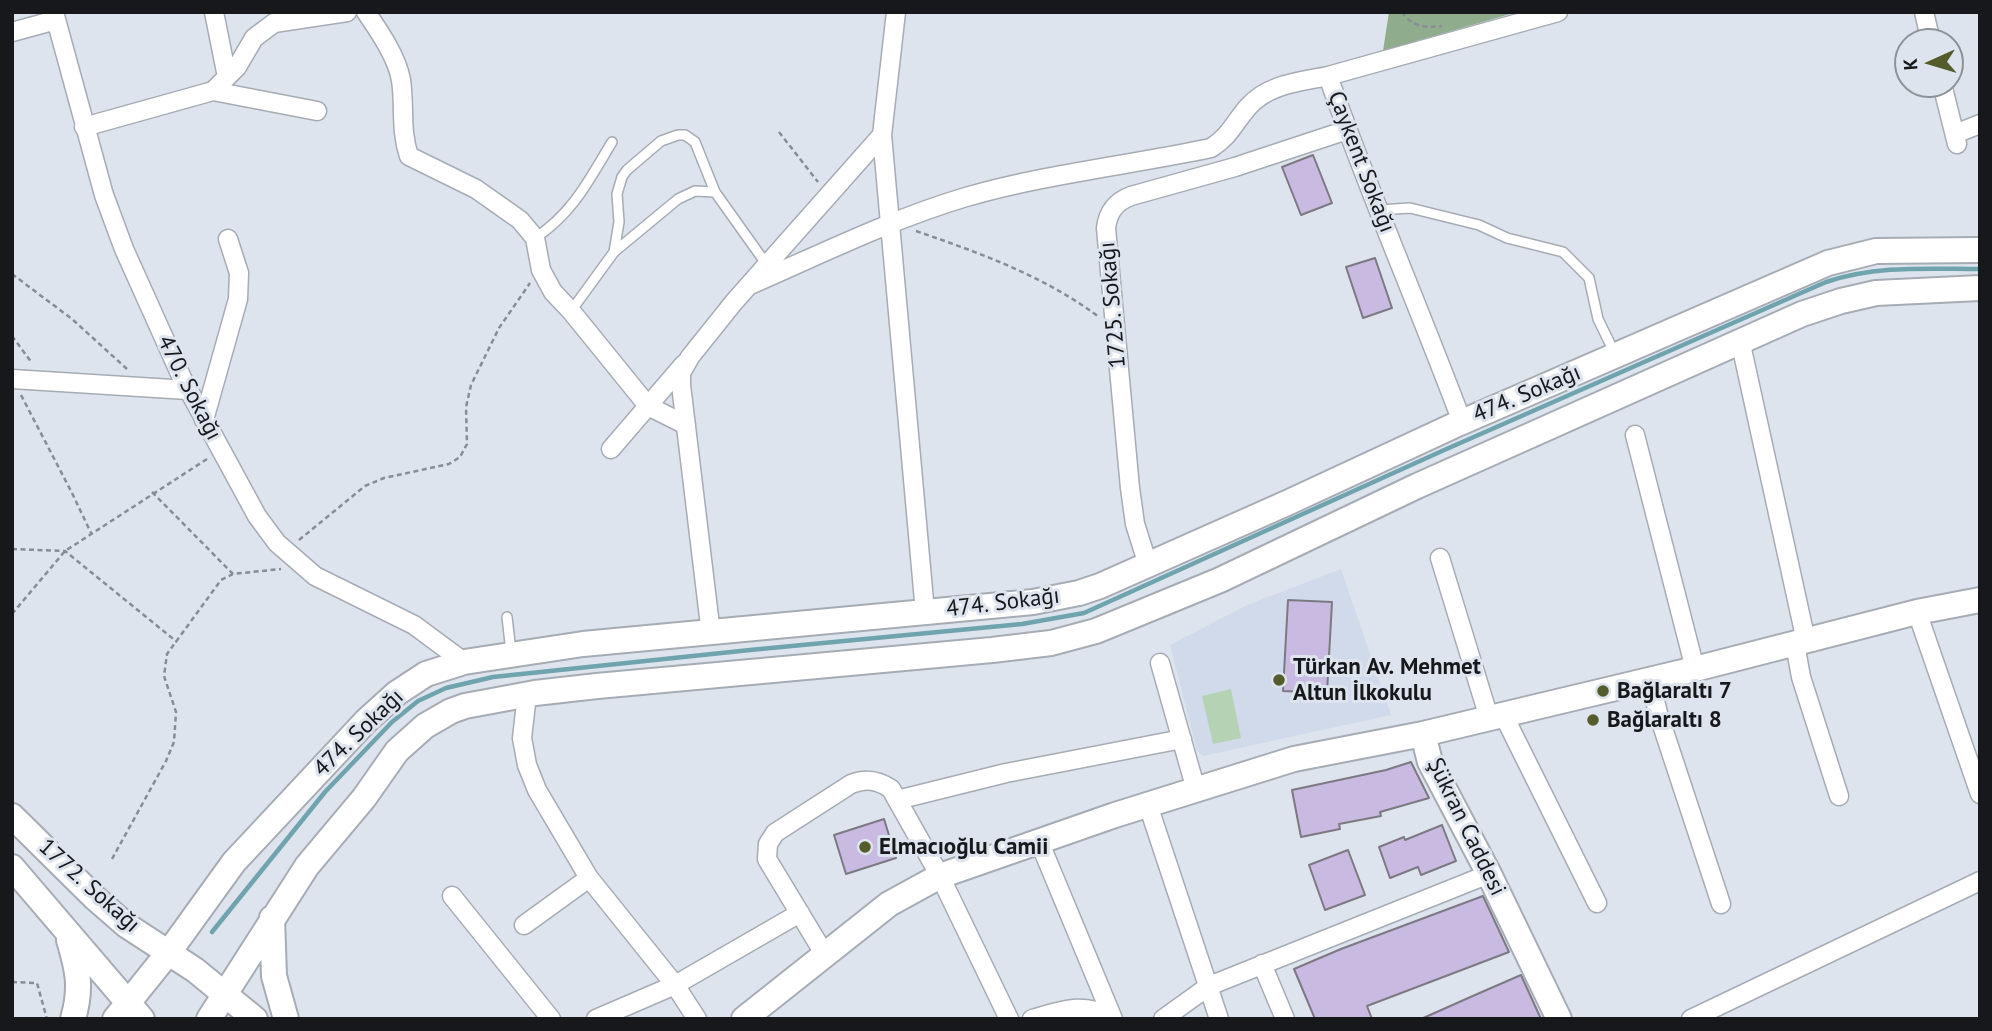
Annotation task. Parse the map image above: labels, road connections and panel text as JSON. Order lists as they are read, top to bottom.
{
  "streets": {
    "street": [
      "Çaykent Sokağı",
      "1725. Sokağı",
      "470. Sokağı",
      "474. Sokağı",
      "Şükran Caddesi",
      "1772. Sokağı"
    ]
  },
  "crossings": [
    ["Çaykent Sokağı", "1725. Sokağı"],
    ["Çaykent Sokağı", "474. Sokağı"],
    ["1725. Sokağı", "474. Sokağı"],
    ["470. Sokağı", "474. Sokağı"],
    ["474. Sokağı", "1772. Sokağı"]
  ],
  "places": [
    "Türkan Av. Mehmet Altun İlkokulu",
    "Bağlaraltı 7",
    "Bağlaraltı 8",
    "Elmacıoğlu Camii"
  ],
  "north": "left"
}
